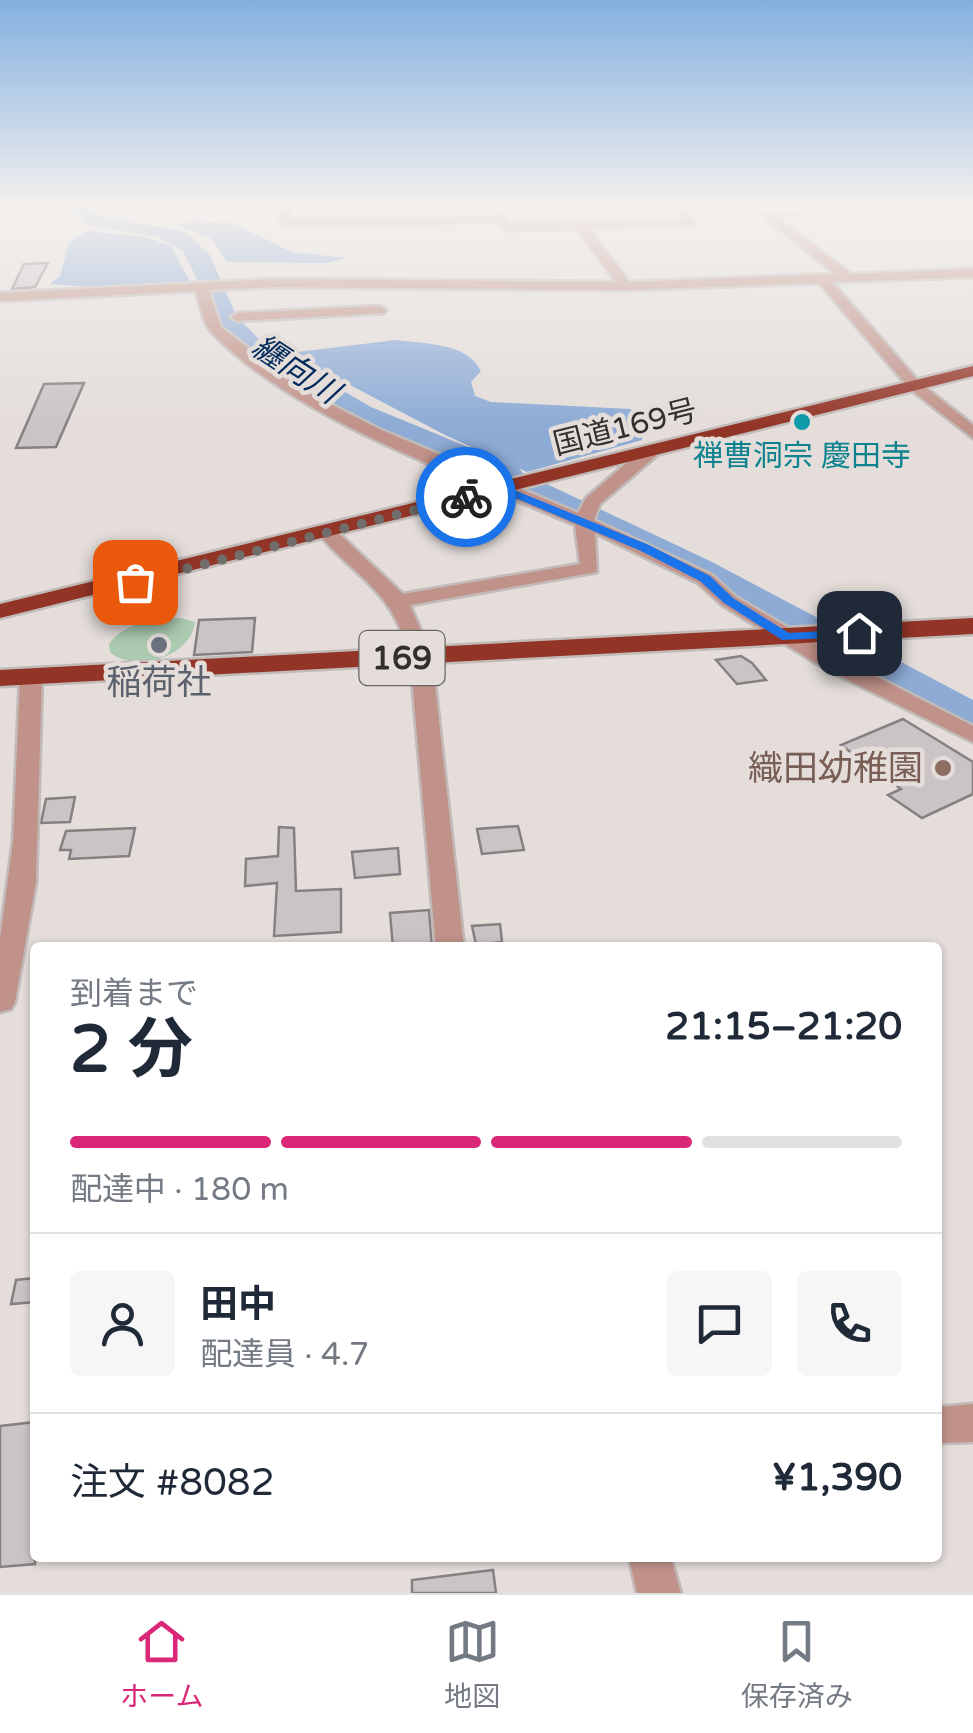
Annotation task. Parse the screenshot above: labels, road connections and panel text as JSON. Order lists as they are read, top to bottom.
{
  "streets": {
    "highway": ["国道169号", "169"]
  },
  "water": ["纒向川"],
  "places": ["禅曹洞宗 慶田寺", "稲荷社", "織田幼稚園"],
  "page": {
    "heading": ["2 分", "到着まで", "21:15–21:20"],
    "panel": [
      "田中",
      "配達員 · 4.7",
      "注文 #8082",
      "¥1,390"
    ],
    "bar": "配達中 · 180 m",
    "tabs": ["ホーム", "地図", "保存済み"]
  }
}
